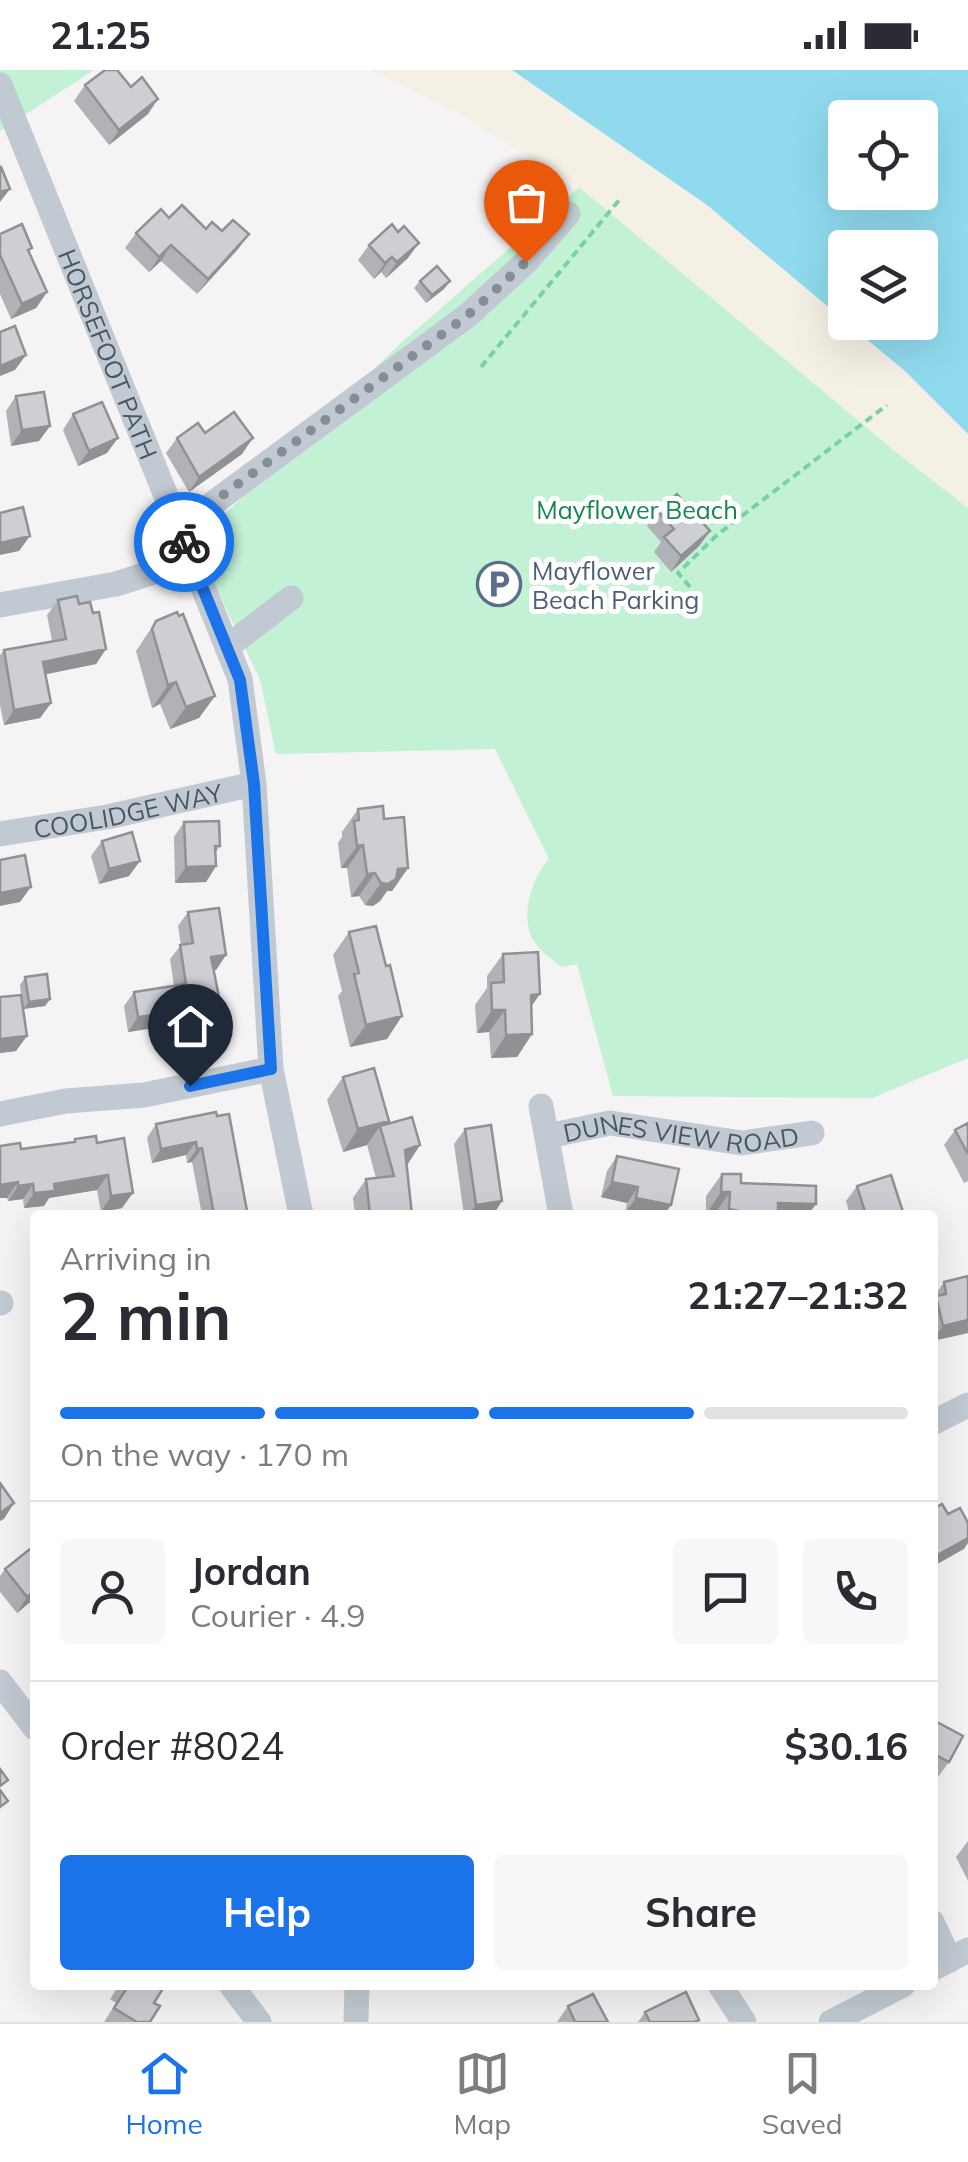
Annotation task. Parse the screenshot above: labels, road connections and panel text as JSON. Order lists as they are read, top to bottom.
{
  "streets": {
    "street": ["HORSEFOOT PATH", "COOLIDGE WAY", "DUNES VIEW ROAD"]
  },
  "crossings": [
    ["HORSEFOOT PATH", "COOLIDGE WAY"]
  ],
  "parks": ["Mayflower Beach"],
  "places": {
    "parking": ["Mayflower Beach Parking"]
  },
  "page": {
    "status": "21:25",
    "heading": ["2 min", "Arriving in", "21:27–21:32"],
    "panel": [
      "Jordan",
      "Courier · 4.9",
      "Order #8024",
      "$30.16"
    ],
    "bar": "On the way · 170 m",
    "buttons": ["Help", "Share"],
    "tabs": ["Home", "Map", "Saved"]
  }
}
